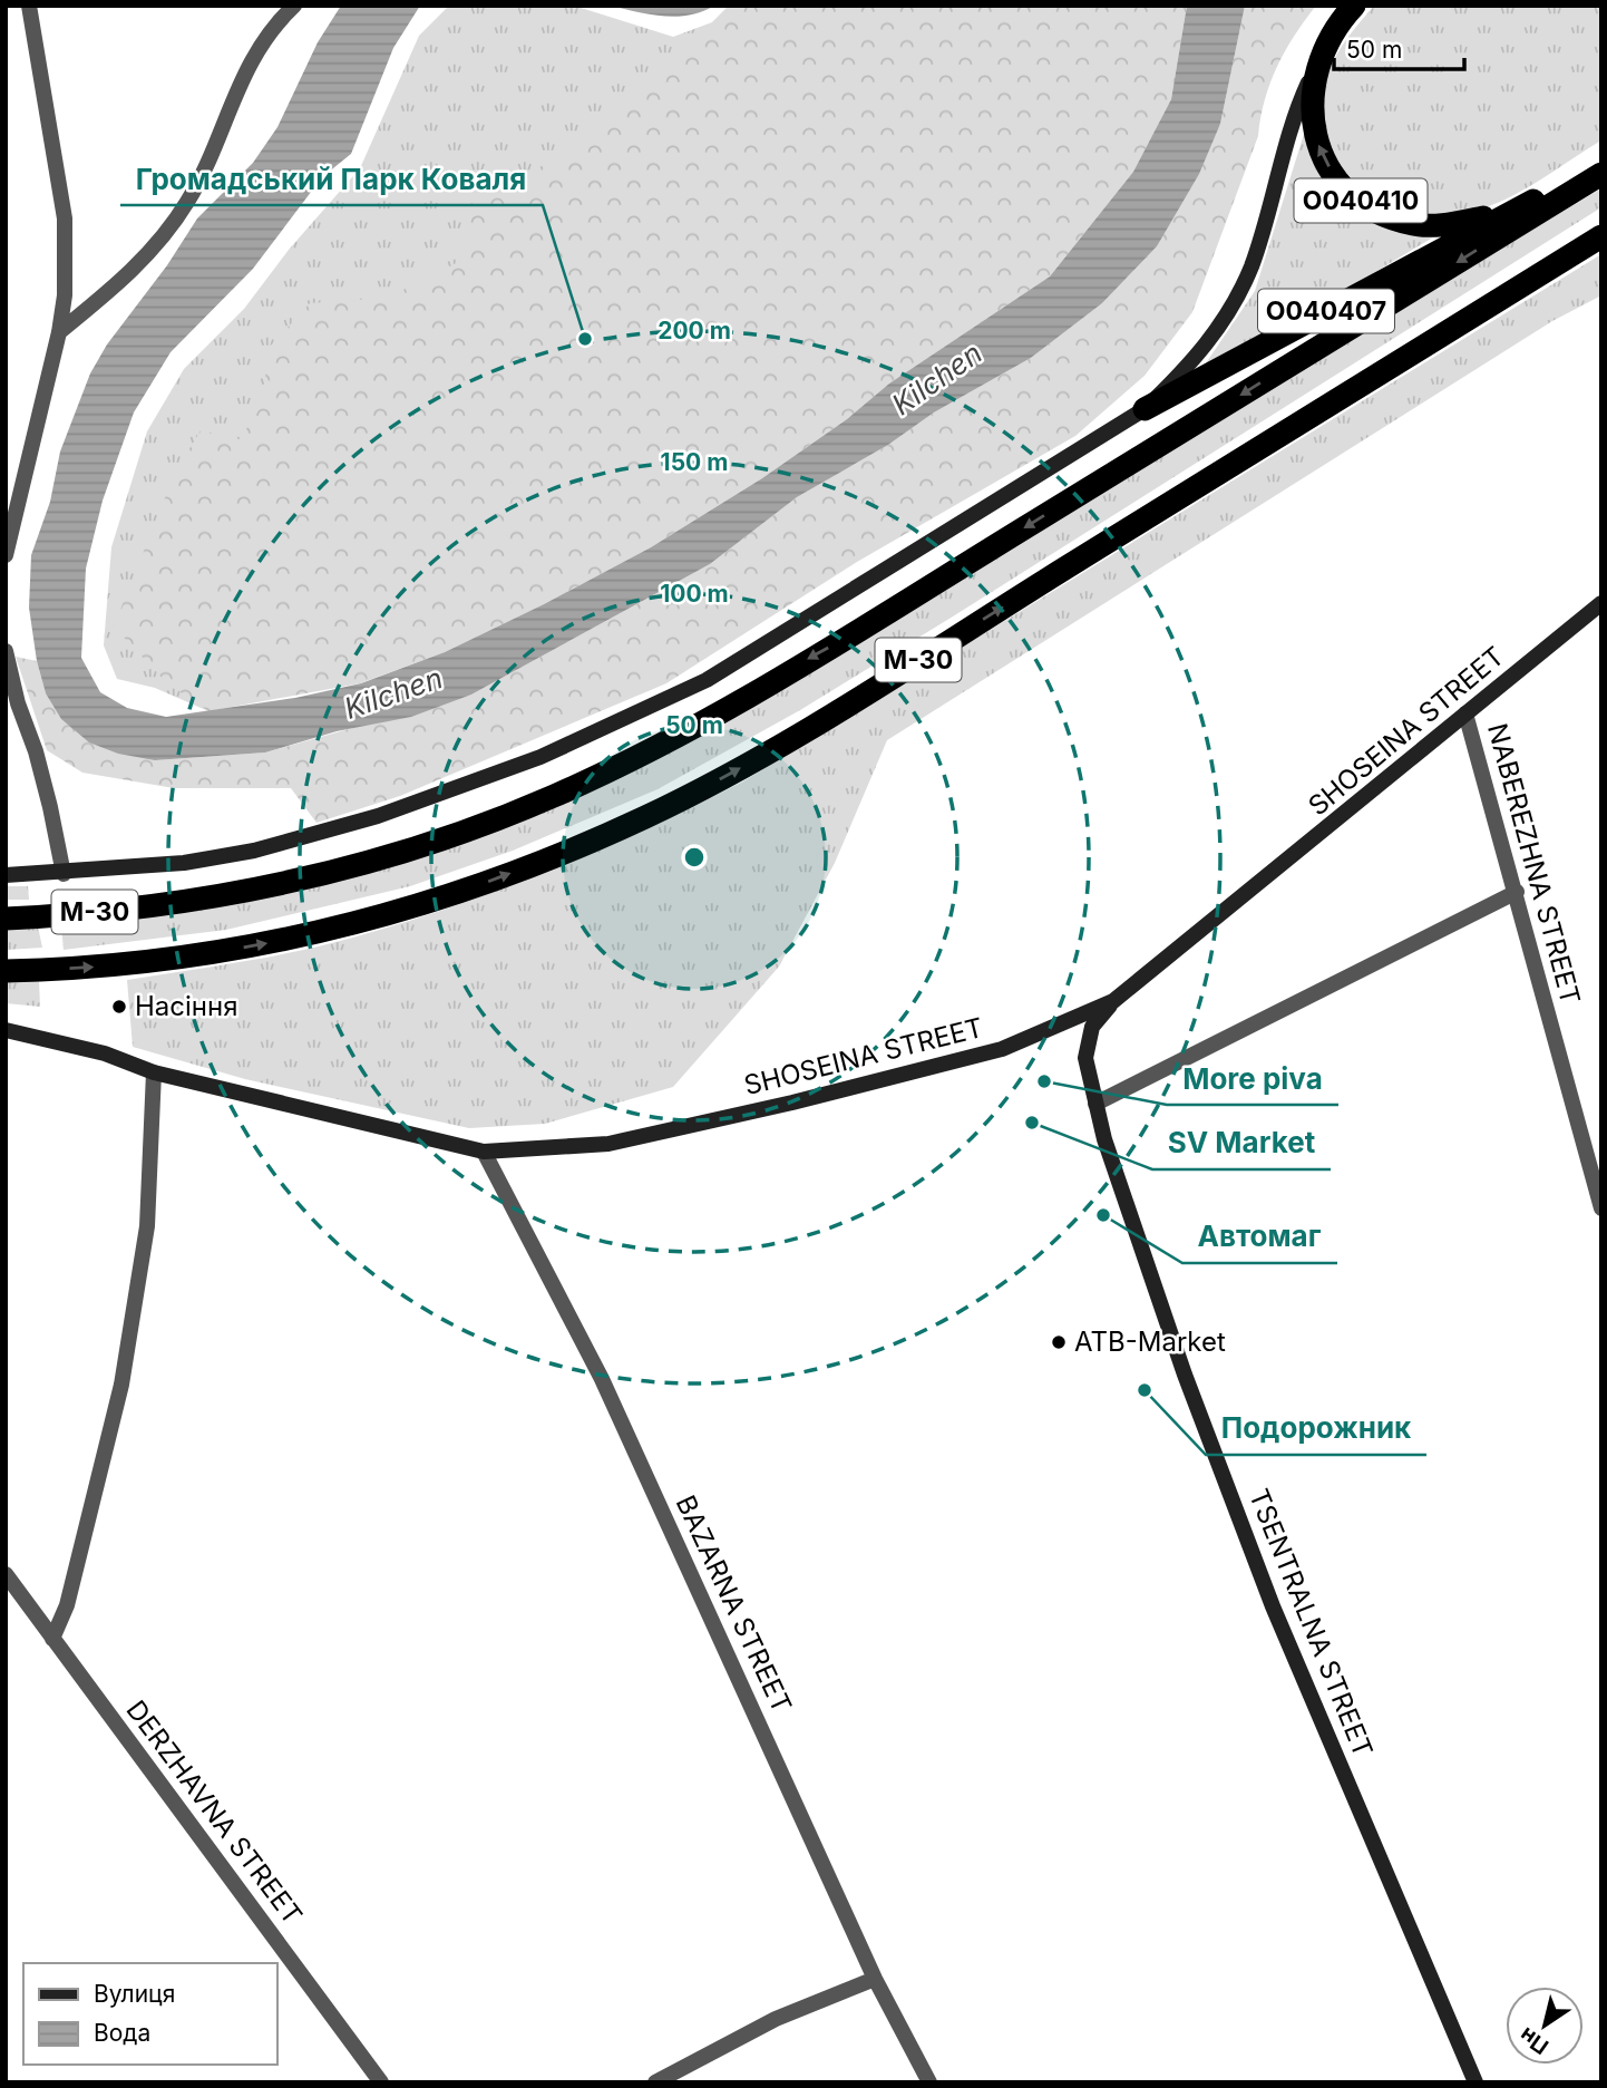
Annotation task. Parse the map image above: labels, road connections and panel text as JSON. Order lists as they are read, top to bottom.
{
  "streets": {
    "highway": ["О040410", "О040407", "М-30"],
    "street": [
      "SHOSEINA STREET",
      "NABEREZHNA STREET",
      "BAZARNA STREET",
      "TSENTRALNA STREET",
      "DERZHAVNA STREET"
    ]
  },
  "crossings": [
    ["О040410", "О040407"],
    ["О040410", "М-30"],
    ["SHOSEINA STREET", "NABEREZHNA STREET"],
    ["SHOSEINA STREET", "BAZARNA STREET"],
    ["SHOSEINA STREET", "TSENTRALNA STREET"]
  ],
  "water": ["Kilchen"],
  "places": [
    "Громадський Парк Коваля",
    "Насіння",
    "More piva",
    "SV Market",
    "Автомаг",
    "ATB-Market",
    "Подорожник"
  ],
  "legend": ["Вулиця", "Вода"],
  "scale_bar": "50 m",
  "north": "bottom left",
  "rings": [
    "200 m",
    "150 m",
    "100 m",
    "50 m"
  ]
}
